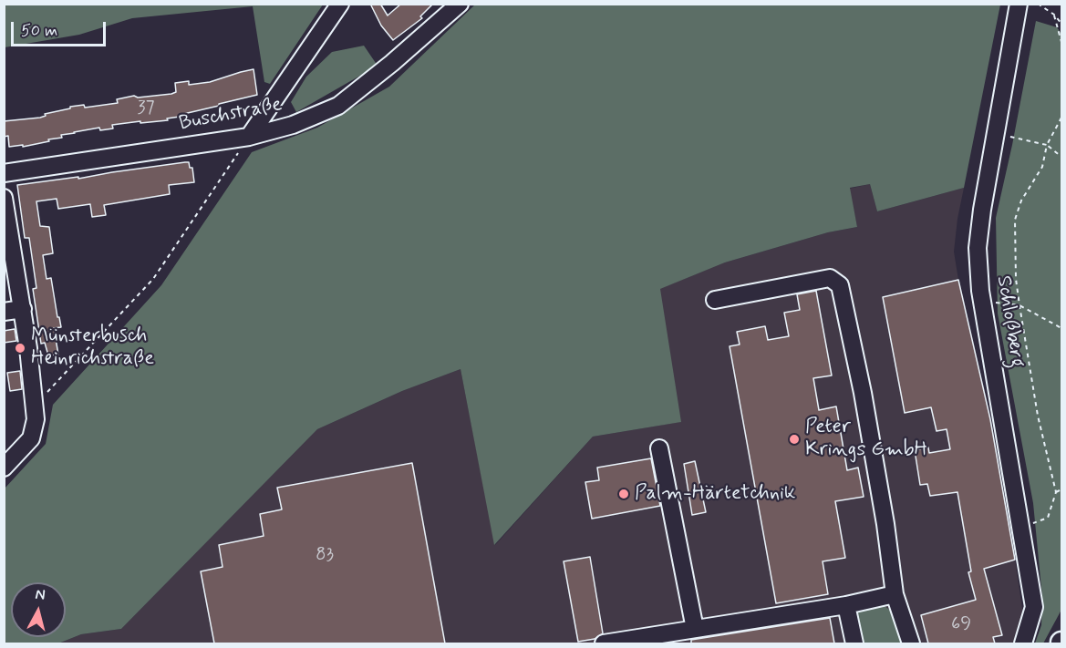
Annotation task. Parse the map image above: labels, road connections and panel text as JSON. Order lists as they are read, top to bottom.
{
  "streets": {
    "street": ["Buschstraße", "Schloßberg"]
  },
  "places": ["Münsterbusch Heinrichstraße", "Peter Krings GmbH", "Palm-Härtetchnik"],
  "house_numbers": ["37", "83", "69"],
  "scale_bar": "50 m",
  "north": "top"
}
